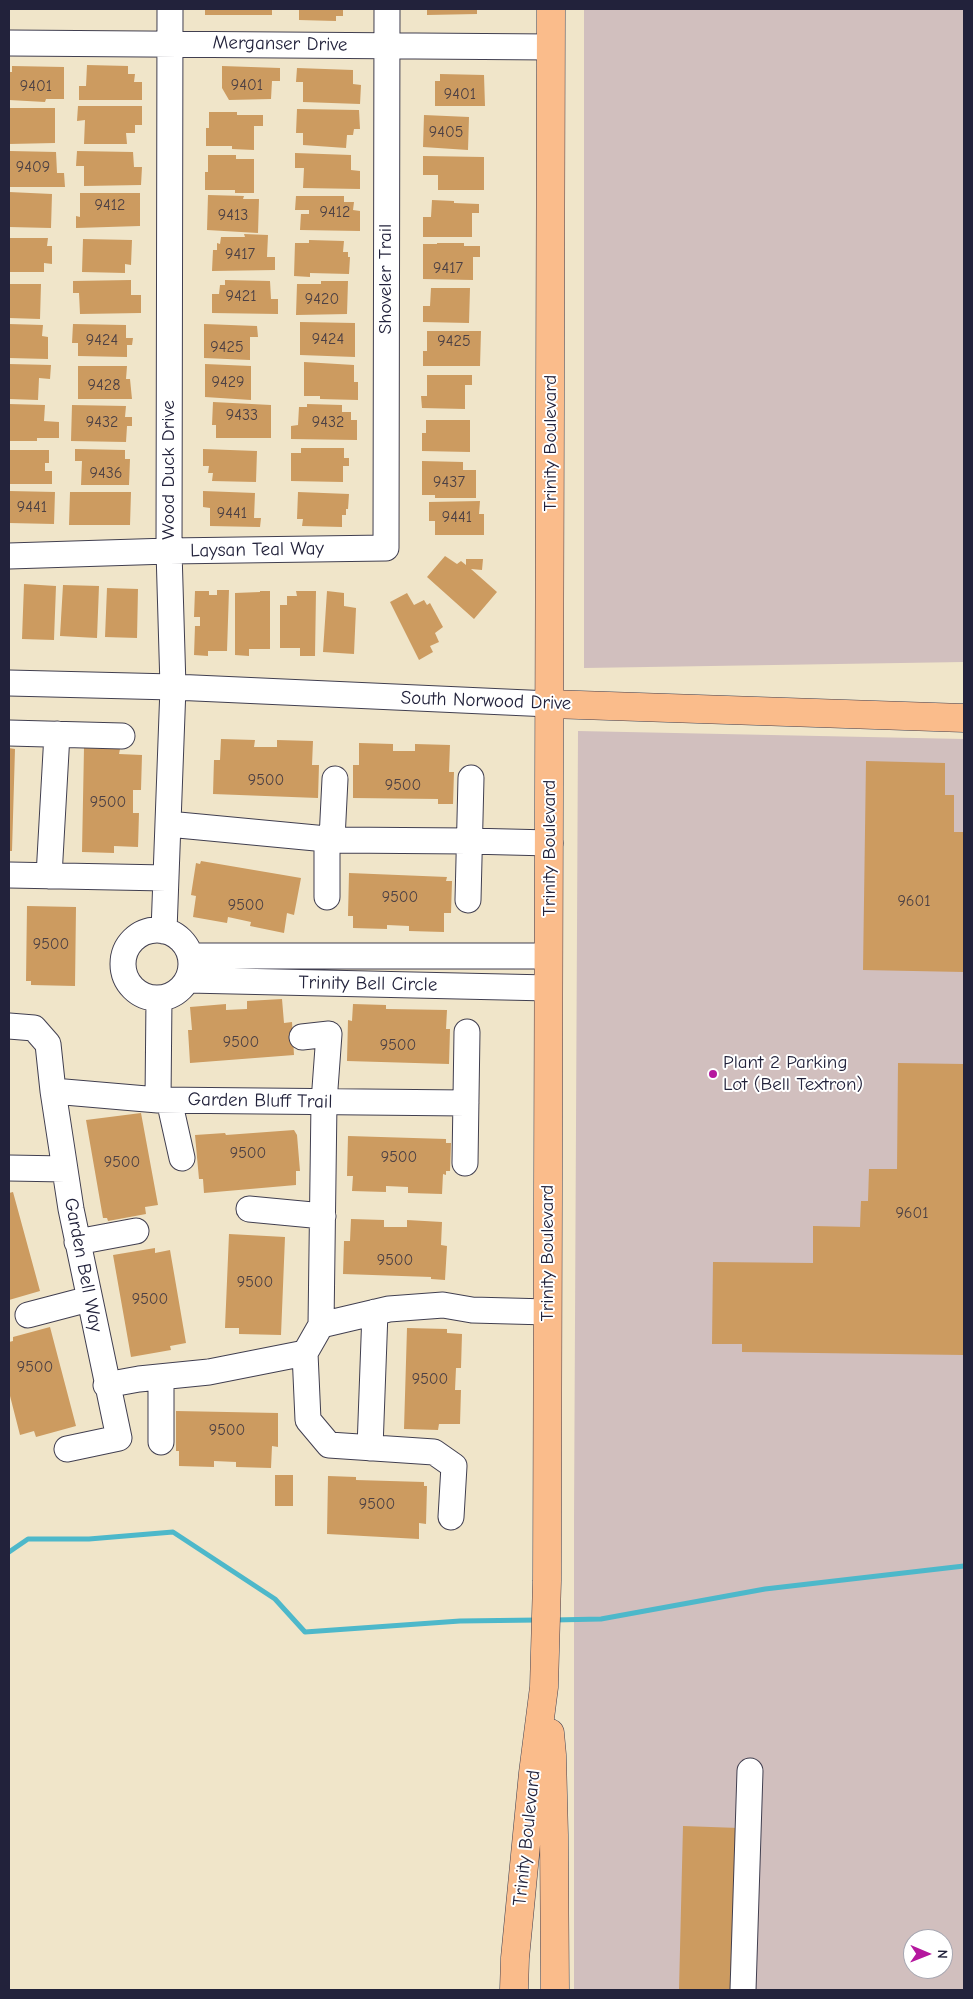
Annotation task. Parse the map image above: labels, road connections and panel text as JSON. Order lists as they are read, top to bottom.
{
  "streets": {
    "main road": ["Trinity Boulevard", "South Norwood Drive"],
    "street": [
      "Merganser Drive",
      "Shoveler Trail",
      "Wood Duck Drive",
      "Laysan Teal Way",
      "Trinity Bell Circle",
      "Garden Bluff Trail",
      "Garden Bell Way"
    ]
  },
  "crossings": [
    ["Merganser Drive", "Shoveler Trail"],
    ["Merganser Drive", "Trinity Boulevard"],
    ["Merganser Drive", "Wood Duck Drive"],
    ["Shoveler Trail", "Laysan Teal Way"],
    ["Trinity Boulevard", "South Norwood Drive"],
    ["Trinity Boulevard", "Trinity Bell Circle"],
    ["Wood Duck Drive", "Laysan Teal Way"],
    ["Wood Duck Drive", "South Norwood Drive"],
    ["Wood Duck Drive", "Trinity Bell Circle"],
    ["Garden Bluff Trail", "Garden Bell Way"]
  ],
  "places": ["Plant 2 Parking Lot (Bell Textron)"],
  "house_numbers": [
    "9401",
    "9401",
    "9401",
    "9405",
    "9409",
    "9412",
    "9412",
    "9413",
    "9417",
    "9417",
    "9421",
    "9420",
    "9424",
    "9424",
    "9425",
    "9425",
    "9429",
    "9428",
    "9433",
    "9432",
    "9432",
    "9436",
    "9437",
    "9441",
    "9441",
    "9441",
    "9500",
    "9500",
    "9500",
    "9500",
    "9601",
    "9500",
    "9500",
    "9500",
    "9500",
    "9500",
    "9500",
    "9500",
    "9601",
    "9500",
    "9500",
    "9500",
    "9500",
    "9500",
    "9500",
    "9500"
  ],
  "north": "right"
}
